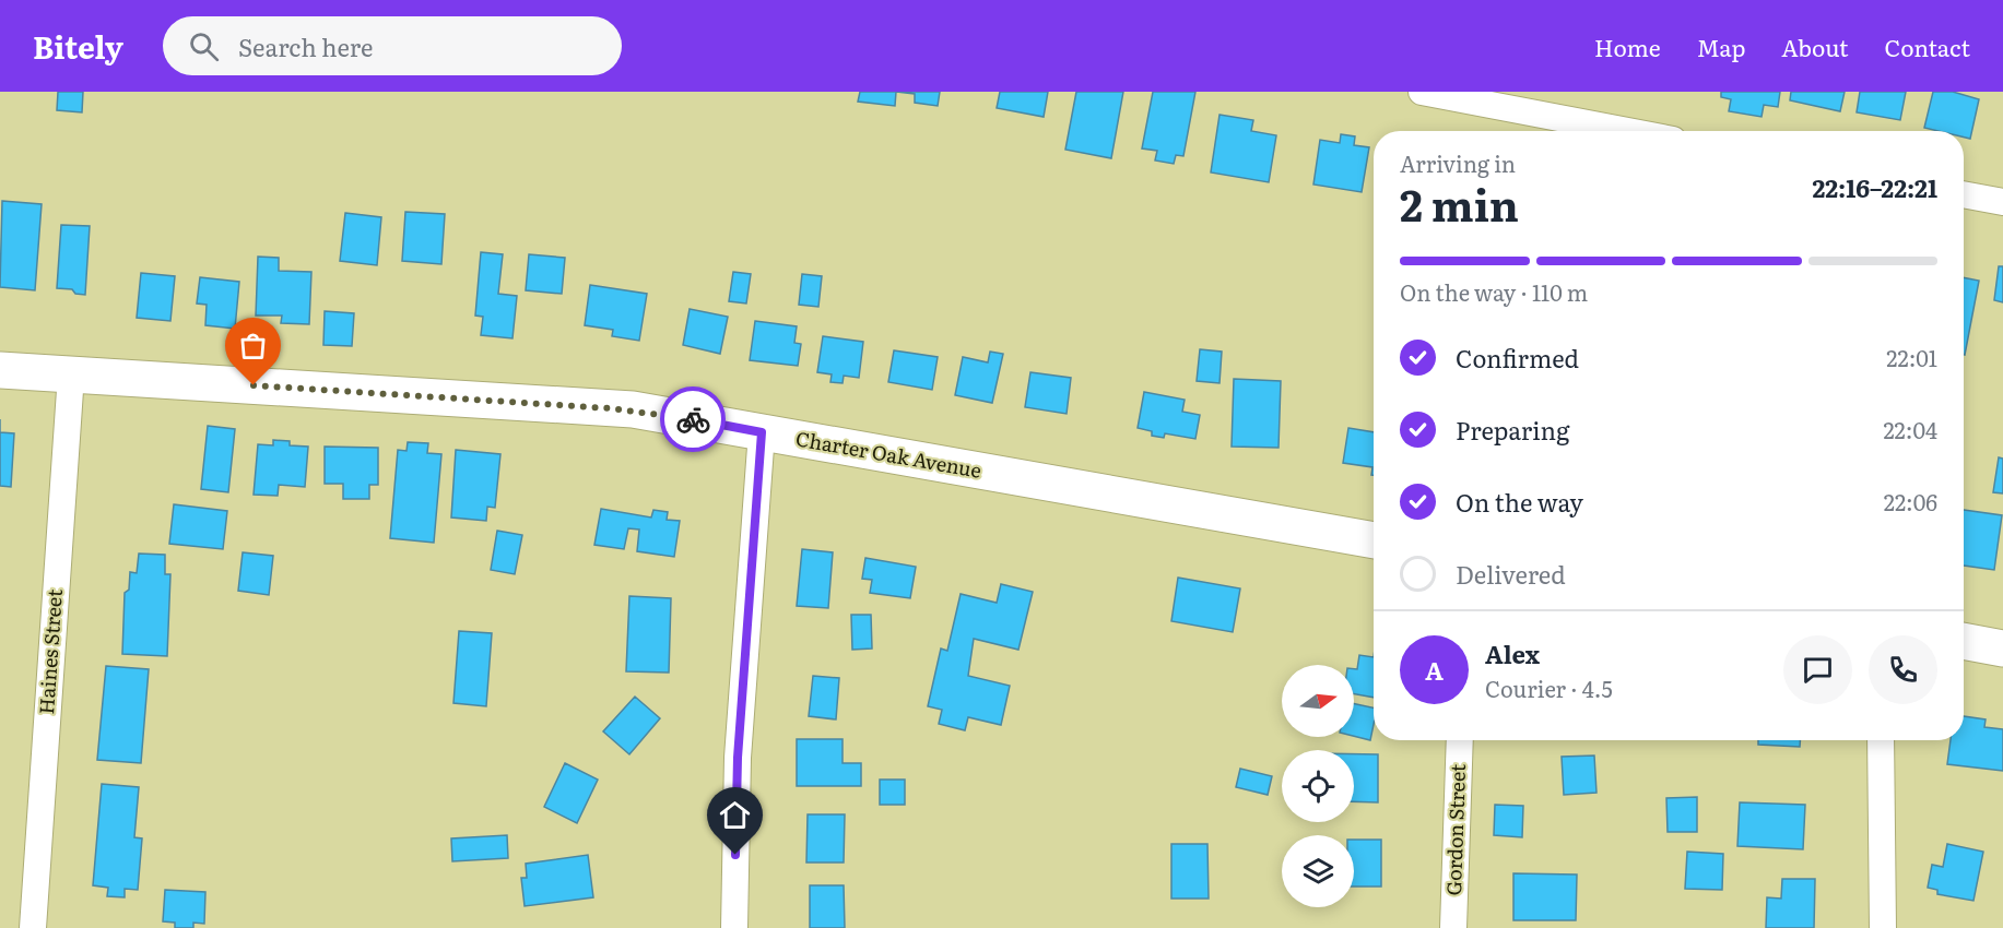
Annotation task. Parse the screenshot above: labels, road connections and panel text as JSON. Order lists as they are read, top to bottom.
{
  "streets": {
    "street": ["Charter Oak Avenue", "Haines Street", "Gordon Street"]
  },
  "crossings": [
    ["Charter Oak Avenue", "Haines Street"]
  ],
  "north": "right",
  "page": {
    "header": "Bitely",
    "search": "Search here",
    "nav": [
      "Home",
      "Map",
      "About",
      "Contact"
    ],
    "heading": ["2 min", "Arriving in", "22:16–22:21"],
    "panel": ["Alex", "Courier · 4.5"],
    "bar": "On the way · 110 m",
    "list": [
      ["Confirmed", "22:01"],
      ["Preparing", "22:04"],
      ["On the way", "22:06"],
      "Delivered"
    ],
    "round": "A"
  }
}
